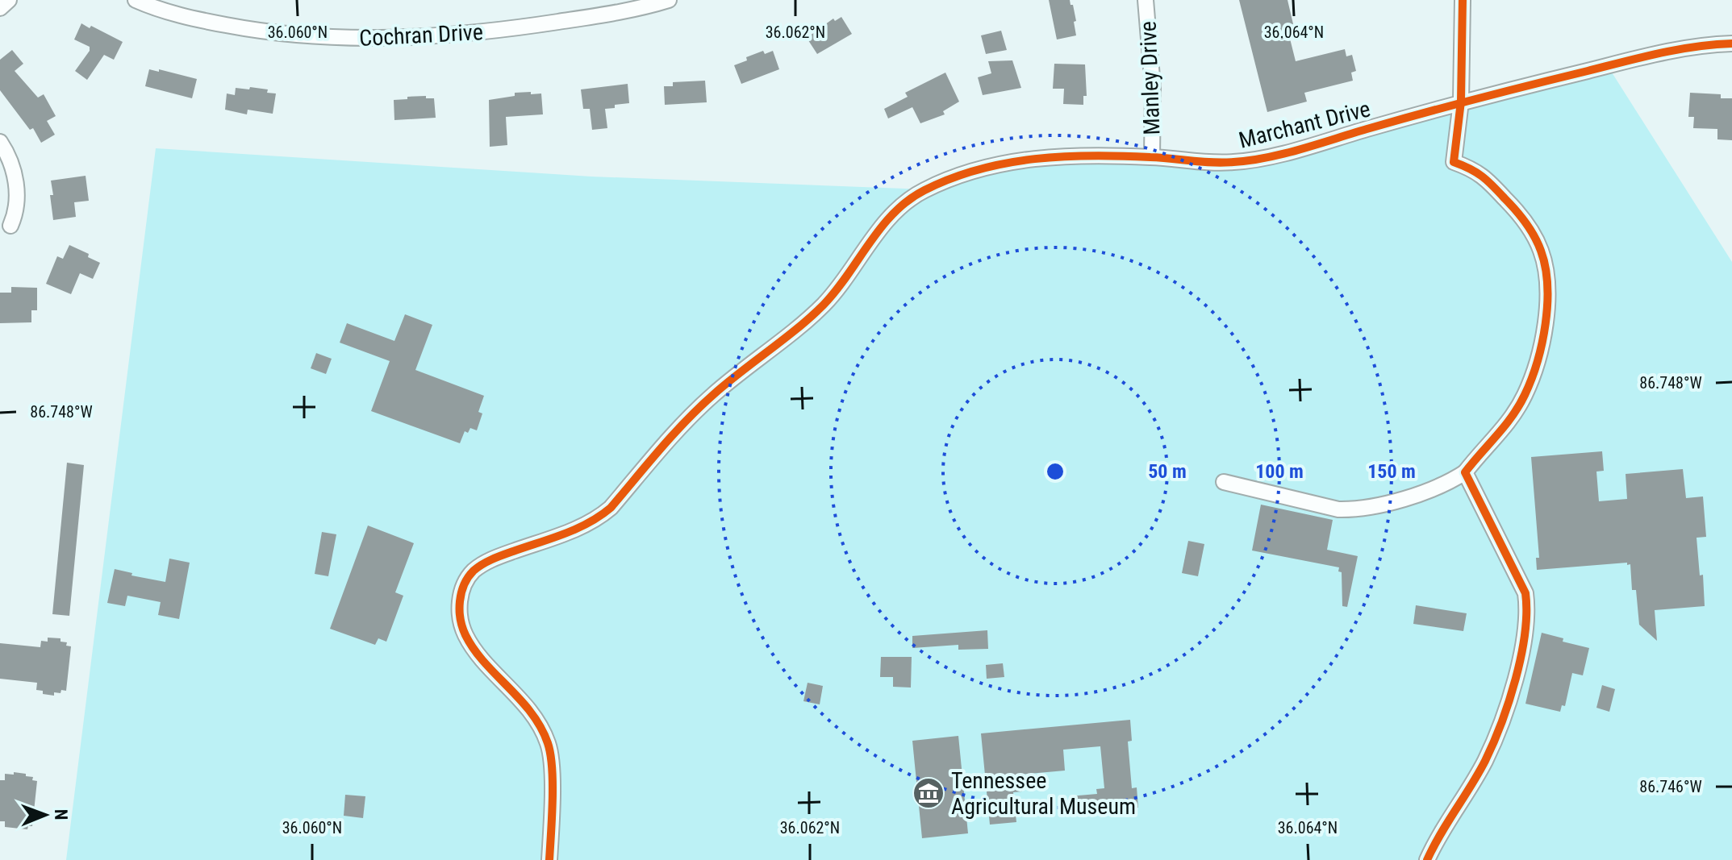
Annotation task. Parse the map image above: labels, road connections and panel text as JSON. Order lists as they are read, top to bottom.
{
  "streets": {
    "street": ["Cochran Drive", "Manley Drive", "Marchant Drive"]
  },
  "crossings": [
    ["Manley Drive", "Marchant Drive"]
  ],
  "places": {
    "museum": ["Tennessee Agricultural Museum"]
  },
  "north": "right",
  "coordinates": [
    "36.060°N",
    "36.062°N",
    "36.064°N",
    "86.748°W",
    "86.746°W"
  ],
  "rings": ["50 m", "100 m", "150 m"]
}
